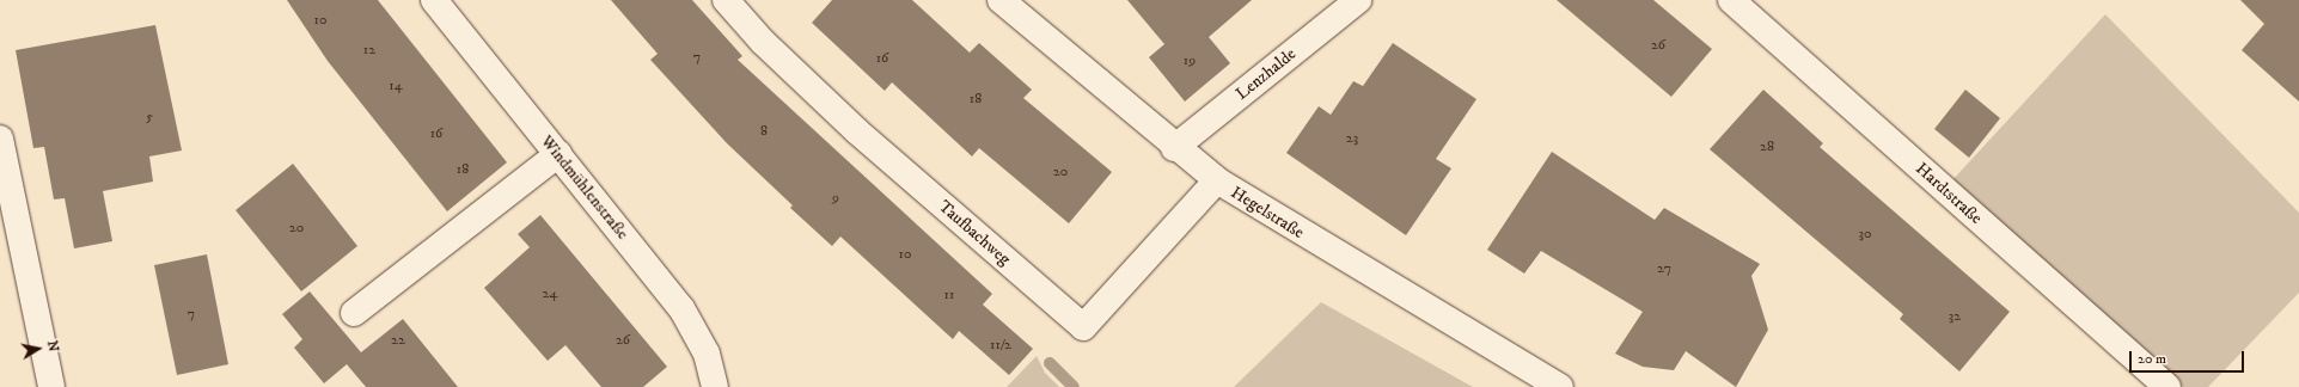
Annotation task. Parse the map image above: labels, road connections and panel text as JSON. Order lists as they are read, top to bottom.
{
  "streets": {
    "street": [
      "Lenzhalde",
      "Windmühlenstraße",
      "Hardtstraße",
      "Hegelstraße",
      "Taufbachweg"
    ]
  },
  "crossings": [
    ["Lenzhalde", "Hegelstraße"],
    ["Hegelstraße", "Taufbachweg"]
  ],
  "house_numbers": [
    "10",
    "26",
    "12",
    "7",
    "16",
    "19",
    "14",
    "18",
    "5",
    "8",
    "16",
    "23",
    "28",
    "18",
    "20",
    "9",
    "20",
    "30",
    "10",
    "27",
    "24",
    "11",
    "7",
    "32",
    "22",
    "26",
    "11/2"
  ],
  "scale_bar": "20 m",
  "north": "right"
}
